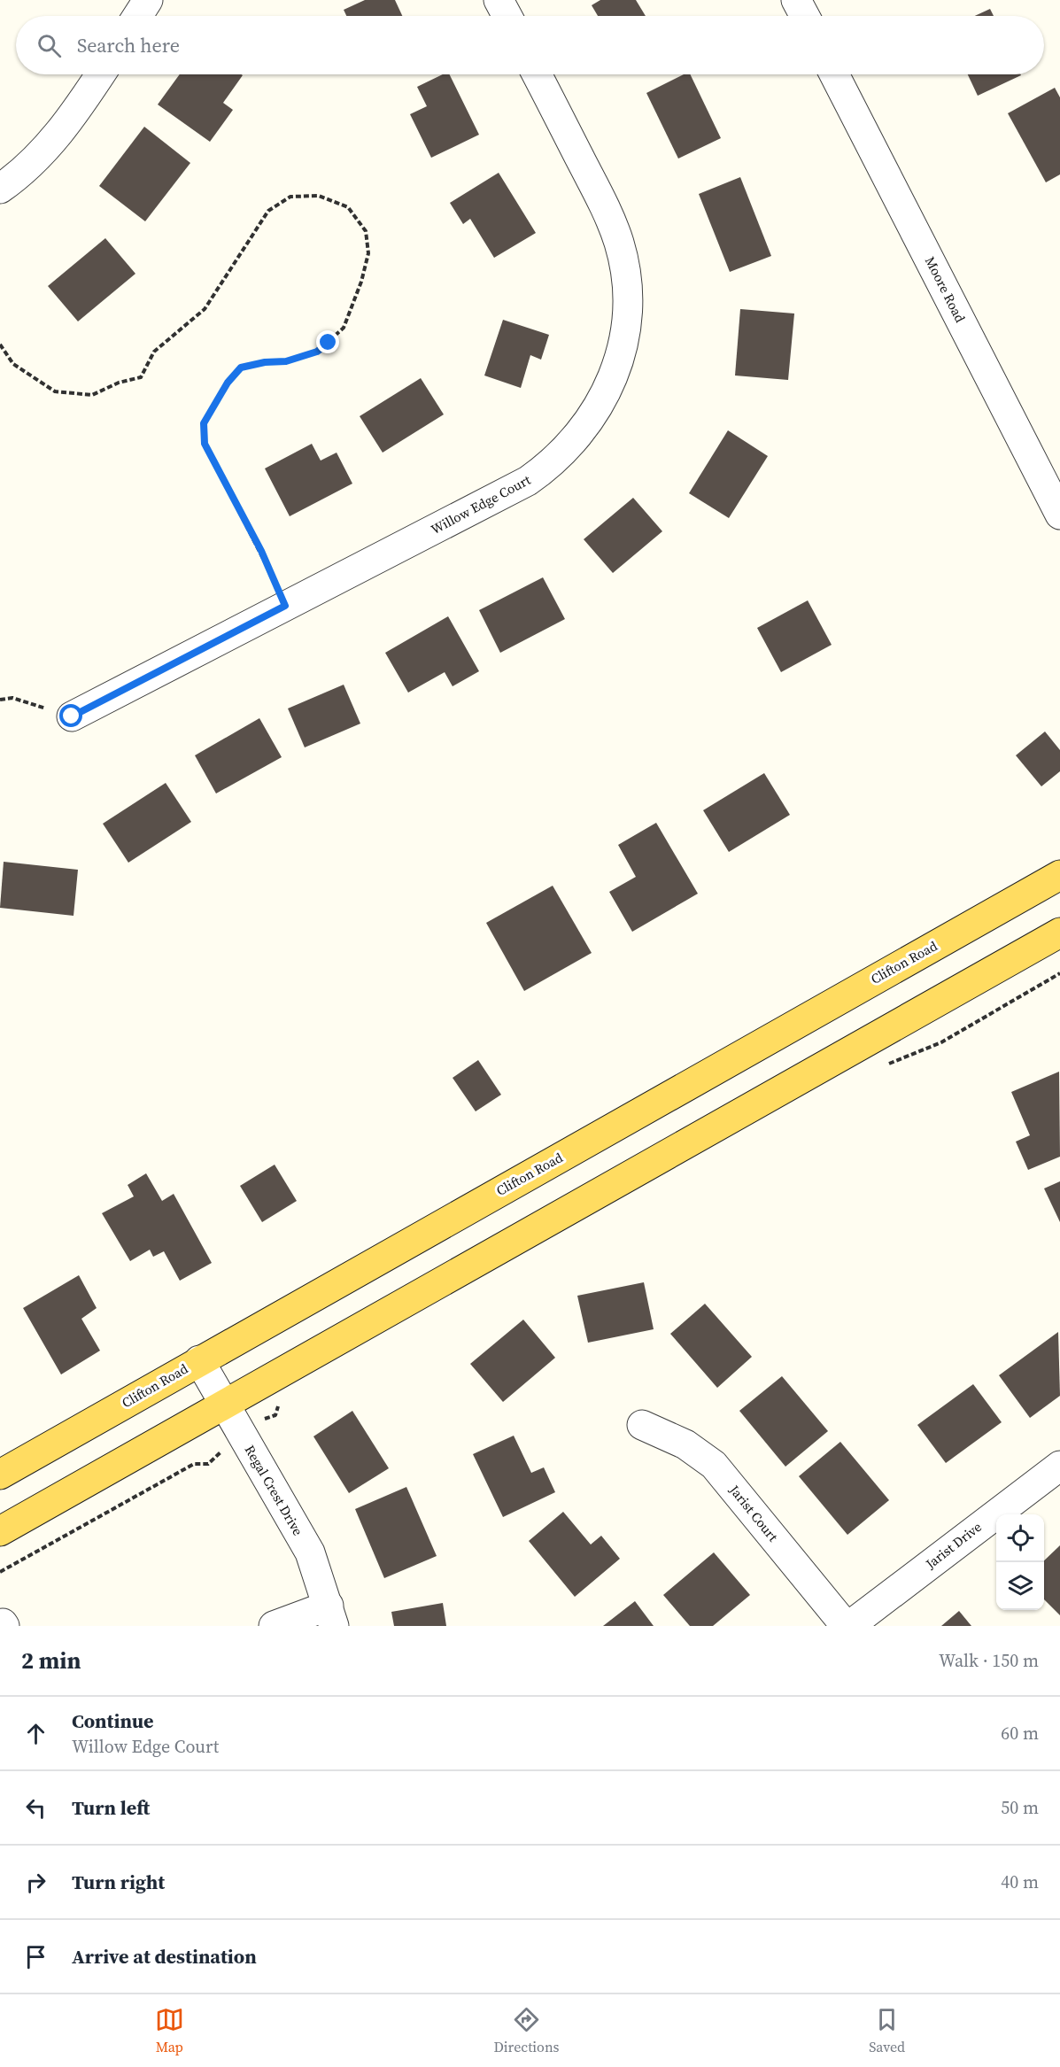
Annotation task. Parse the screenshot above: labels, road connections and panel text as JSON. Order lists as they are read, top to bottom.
{
  "streets": {
    "main road": ["Clifton Road"],
    "street": [
      "Moore Road",
      "Willow Edge Court",
      "Regal Crest Drive",
      "Jarist Court",
      "Jarist Drive"
    ]
  },
  "crossings": [
    ["Clifton Road", "Regal Crest Drive"],
    ["Jarist Court", "Jarist Drive"]
  ],
  "page": {
    "search": "Search here",
    "heading": ["2 min", "Walk · 150 m"],
    "list": [
      ["Continue", "Willow Edge Court", "60 m"],
      ["Turn left", "50 m"],
      ["Turn right", "40 m"],
      "Arrive at destination"
    ],
    "nav": ["Map", "Directions", "Saved"]
  }
}
